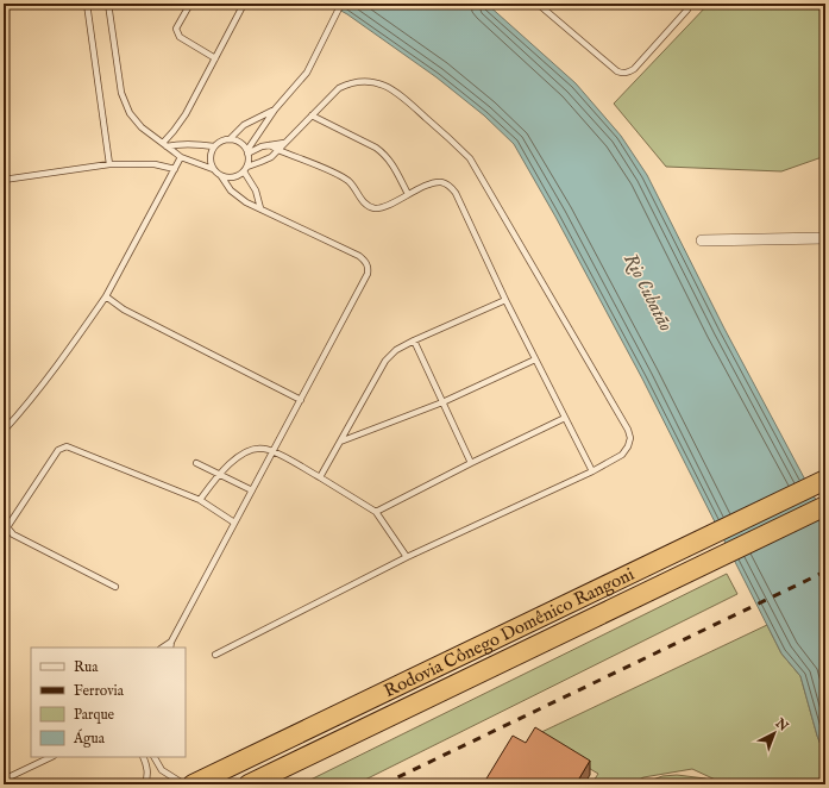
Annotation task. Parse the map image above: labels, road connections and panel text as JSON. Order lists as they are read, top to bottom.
{
  "streets": {
    "highway": ["Rodovia Cônego Domênico Rangoni"]
  },
  "water": ["Rio Cubatão"],
  "legend": [
    "Rua",
    "Ferrovia",
    "Parque",
    "Água"
  ],
  "north": "top right"
}
